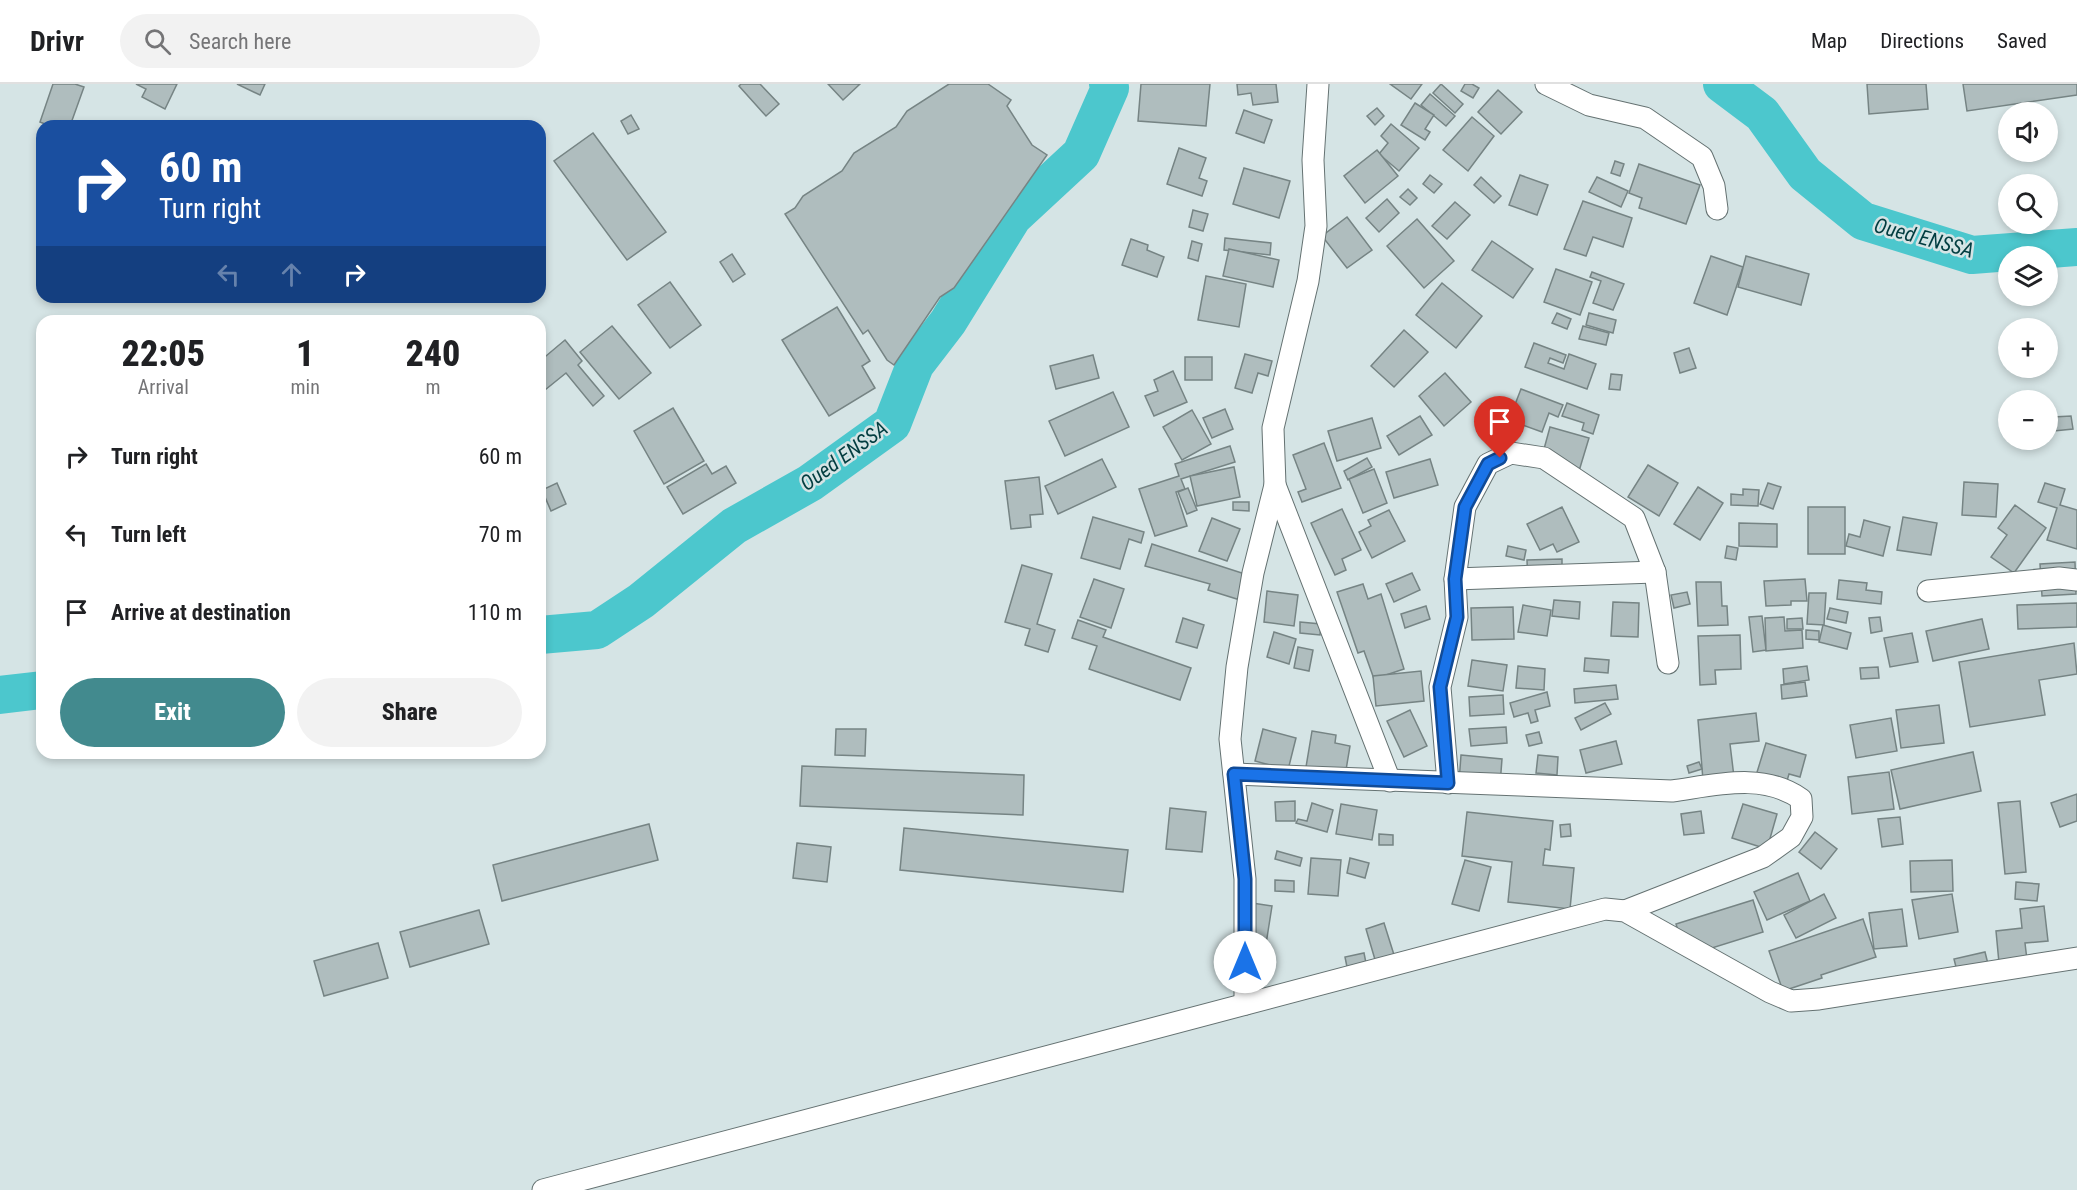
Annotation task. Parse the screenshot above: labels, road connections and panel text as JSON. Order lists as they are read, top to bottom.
{
  "water": ["Oued ENSSA"],
  "page": {
    "header": "Drivr",
    "search": "Search here",
    "nav": ["Map", "Directions", "Saved"],
    "map_buttons": ["+", "−"],
    "turn": ["60 m", "Turn right"],
    "eta": [
      "22:05",
      "Arrival",
      "1",
      "min",
      "240",
      "m"
    ],
    "list": [
      {
        "name": "Turn right",
        "value": "60 m"
      },
      {
        "name": "Turn left",
        "value": "70 m"
      },
      {
        "name": "Arrive at destination",
        "value": "110 m"
      }
    ],
    "buttons": ["Exit", "Share"]
  }
}
